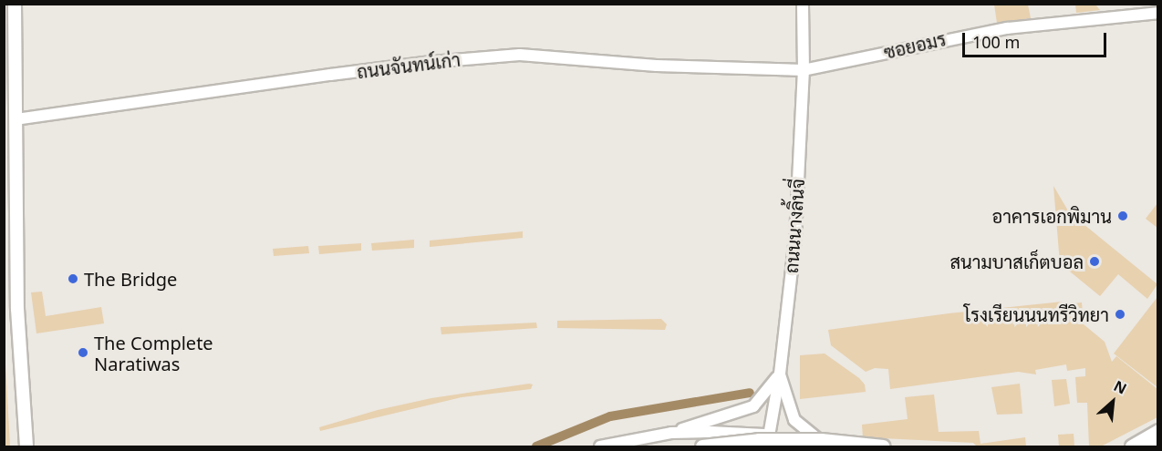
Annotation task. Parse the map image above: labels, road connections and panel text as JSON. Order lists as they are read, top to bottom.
{
  "streets": {
    "street": ["ซอยอมร", "ถนนจันทน์เก่า", "ถนนนางลิ้นจี่"]
  },
  "crossings": [
    ["ซอยอมร", "ถนนจันทน์เก่า"],
    ["ซอยอมร", "ถนนนางลิ้นจี่"],
    ["ถนนจันทน์เก่า", "ถนนนางลิ้นจี่"]
  ],
  "places": [
    "อาคารเอกพิมาน",
    "สนามบาสเก็ตบอล",
    "The Bridge",
    "โรงเรียนนนทรีวิทยา",
    "The Complete Naratiwas"
  ],
  "scale_bar": "100 m",
  "north": "top right"
}
